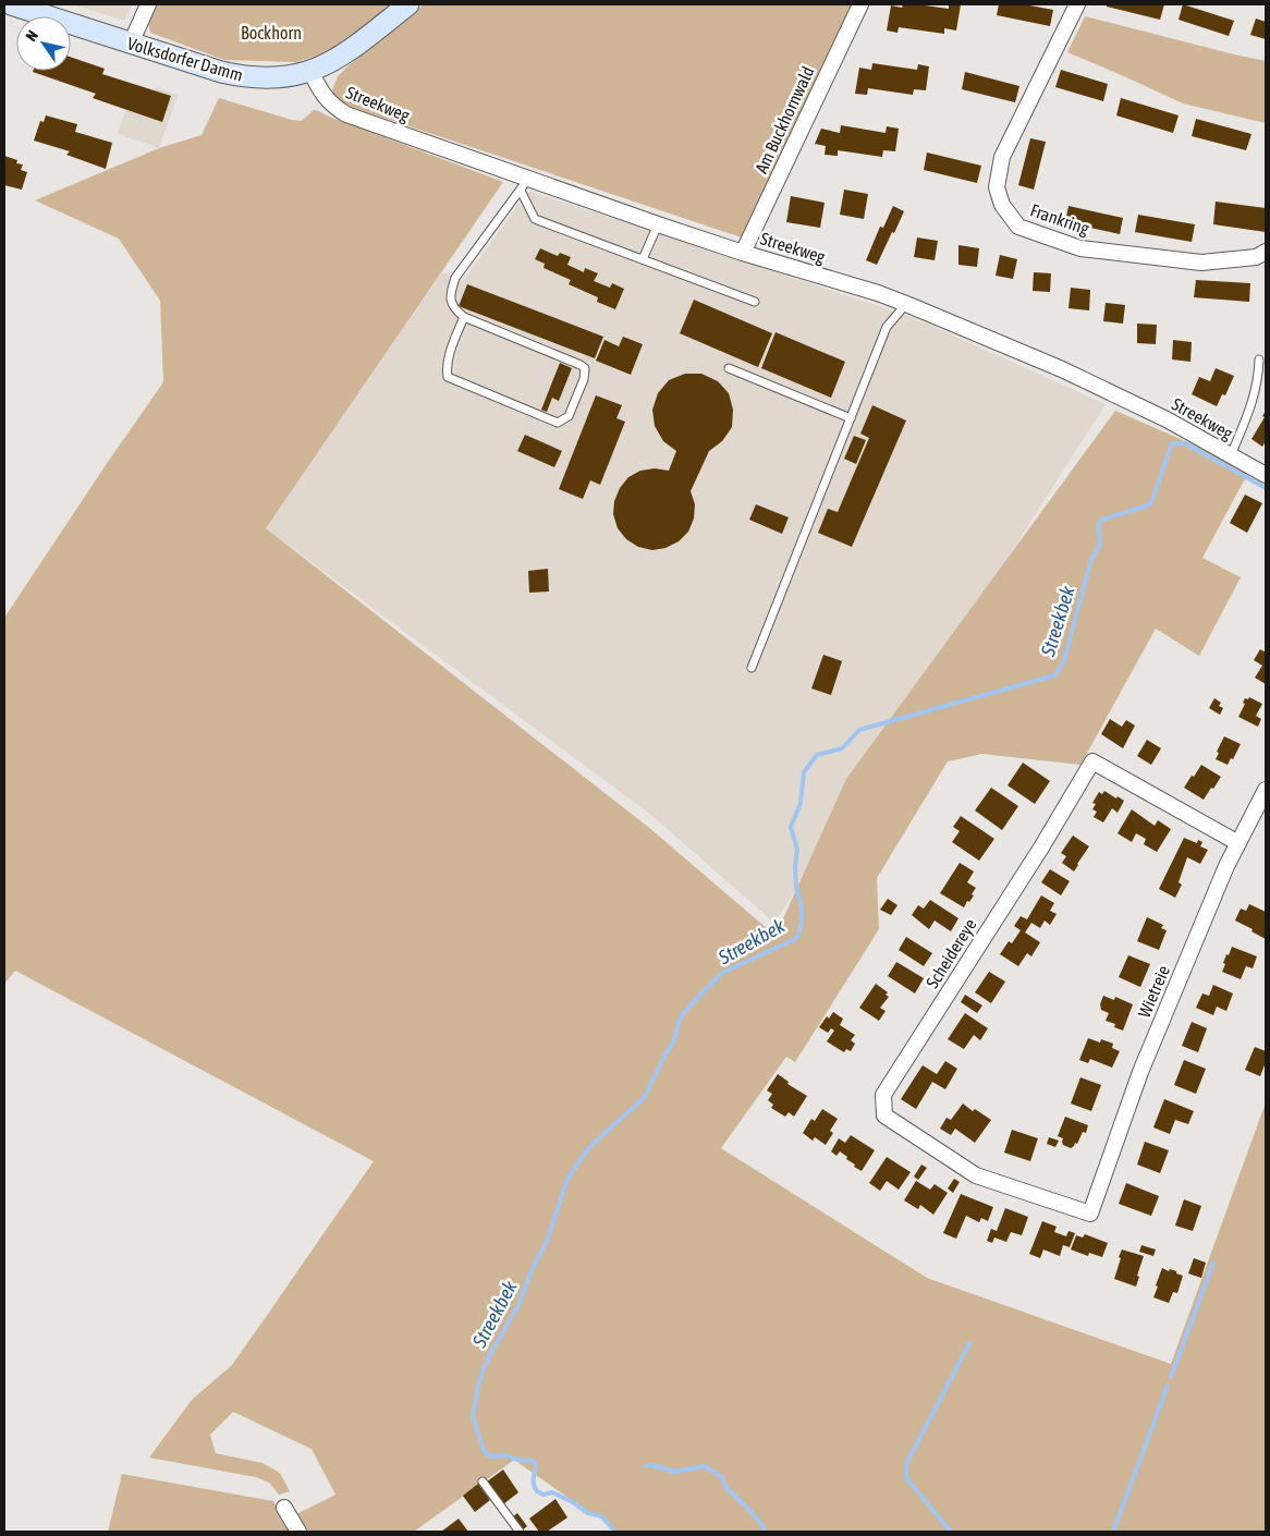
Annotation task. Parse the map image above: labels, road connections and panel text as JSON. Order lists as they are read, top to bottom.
{
  "streets": {
    "main road": ["Volksdorfer Damm"],
    "street": [
      "Streekweg",
      "Am Buckhornwald",
      "Frankring",
      "Scheidereye",
      "Wietreie"
    ]
  },
  "crossings": [
    ["Volksdorfer Damm", "Streekweg"],
    ["Streekweg", "Am Buckhornwald"],
    ["Scheidereye", "Wietreie"]
  ],
  "water": ["Streekbek"],
  "parks": ["Bockhorn"],
  "north": "top left"
}
